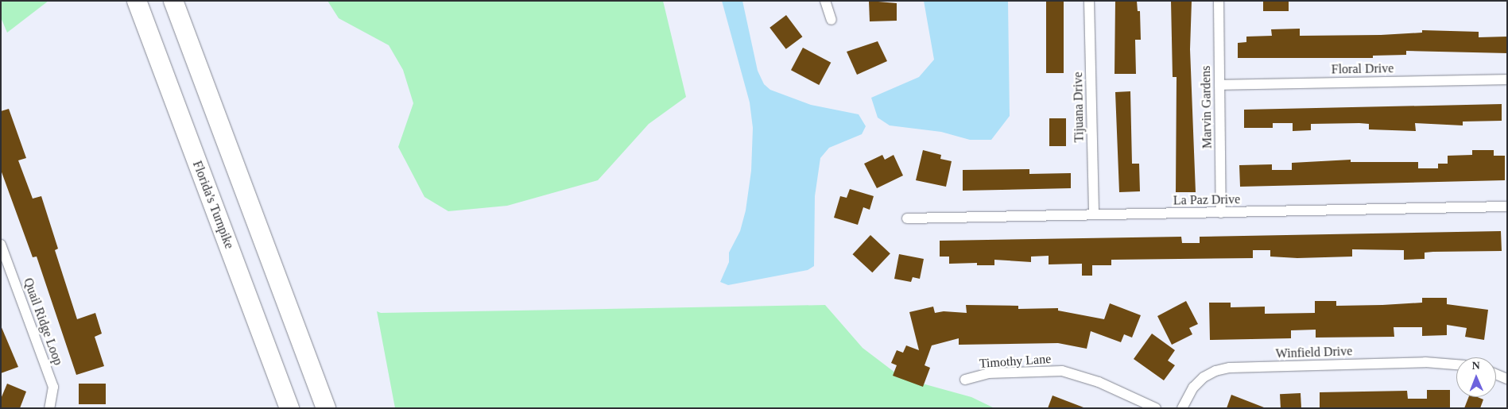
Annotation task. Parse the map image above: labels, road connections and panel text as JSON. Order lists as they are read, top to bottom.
{
  "streets": {
    "highway": ["Florida's Turnpike"],
    "street": [
      "Floral Drive",
      "Tijuana Drive",
      "Marvin Gardens",
      "La Paz Drive",
      "Quail Ridge Loop",
      "Winfield Drive",
      "Timothy Lane"
    ]
  },
  "crossings": [
    ["Floral Drive", "Marvin Gardens"],
    ["Tijuana Drive", "La Paz Drive"],
    ["Marvin Gardens", "La Paz Drive"]
  ],
  "north": "top"
}
